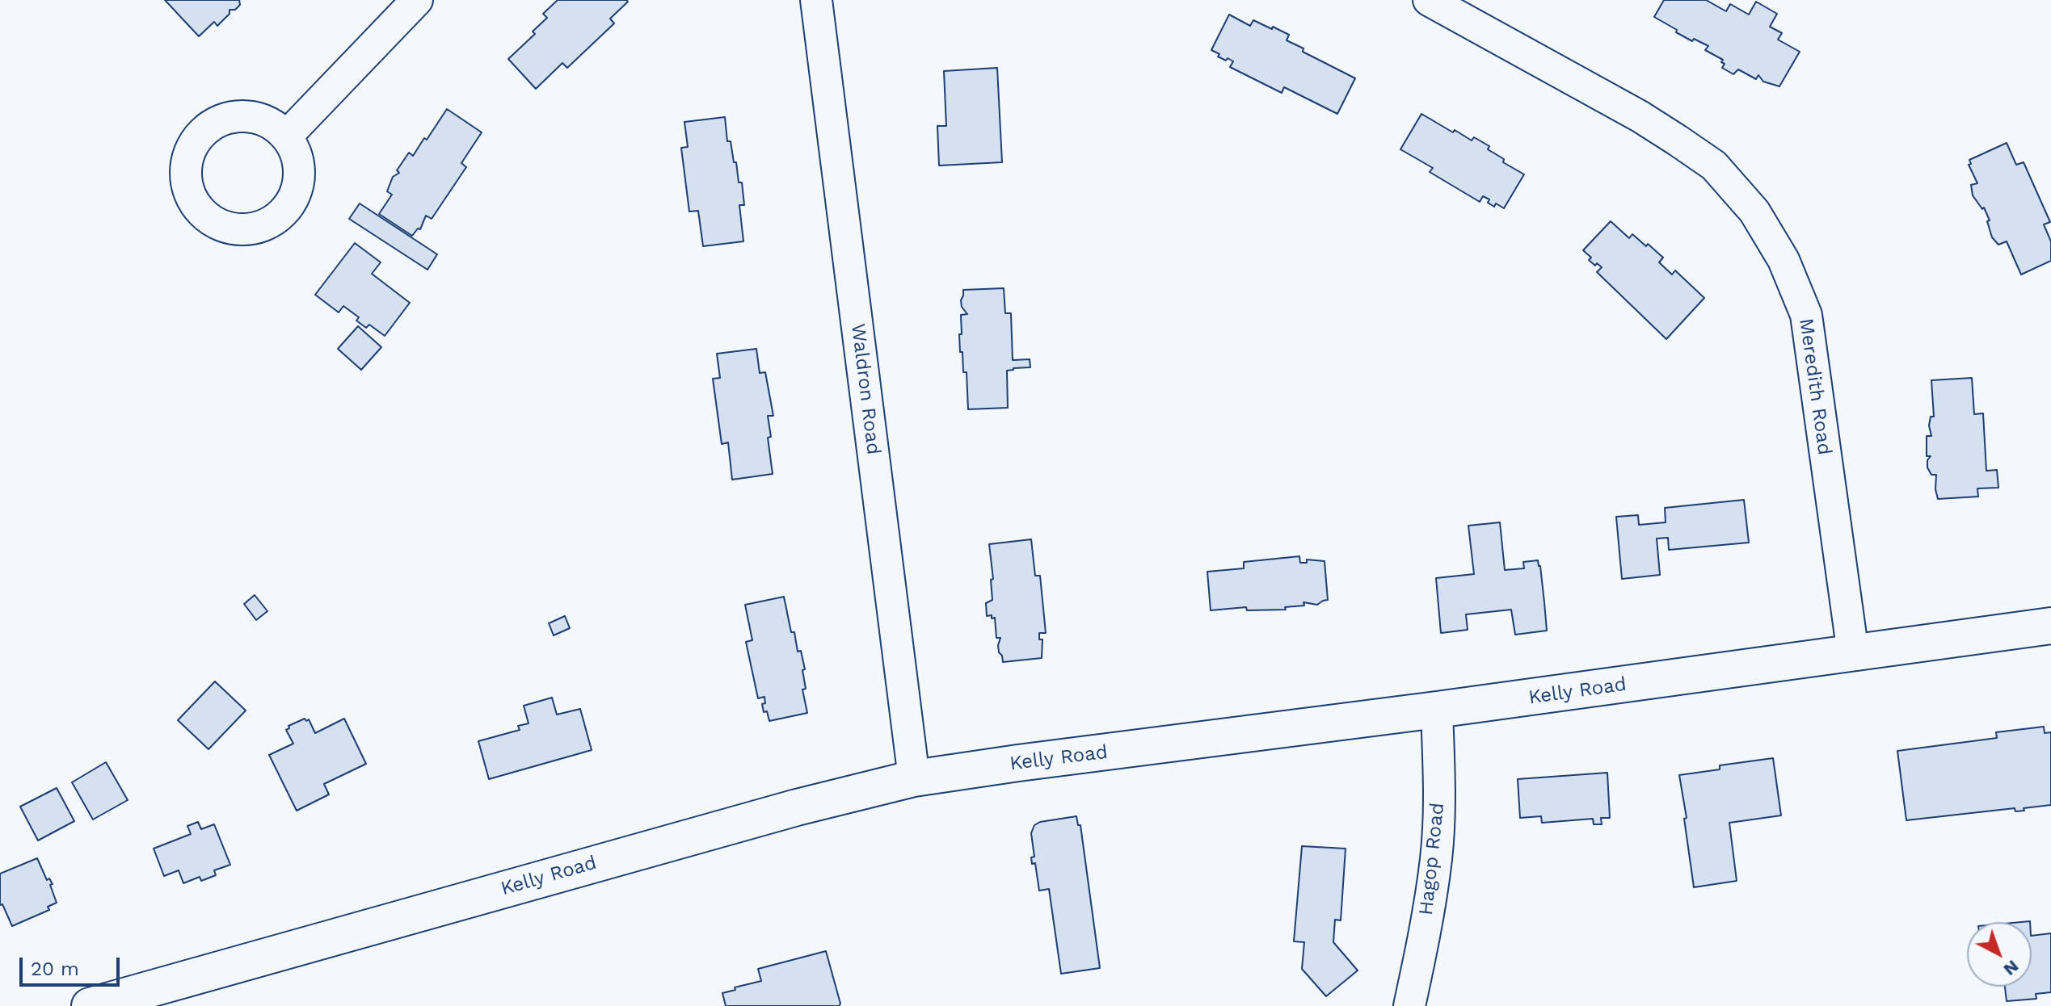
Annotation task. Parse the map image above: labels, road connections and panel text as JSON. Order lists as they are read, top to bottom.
{
  "streets": {
    "street": [
      "Meredith Road",
      "Waldron Road",
      "Kelly Road",
      "Hagop Road"
    ]
  },
  "crossings": [
    ["Meredith Road", "Kelly Road"],
    ["Waldron Road", "Kelly Road"],
    ["Kelly Road", "Hagop Road"]
  ],
  "scale_bar": "20 m",
  "north": "bottom right"
}
